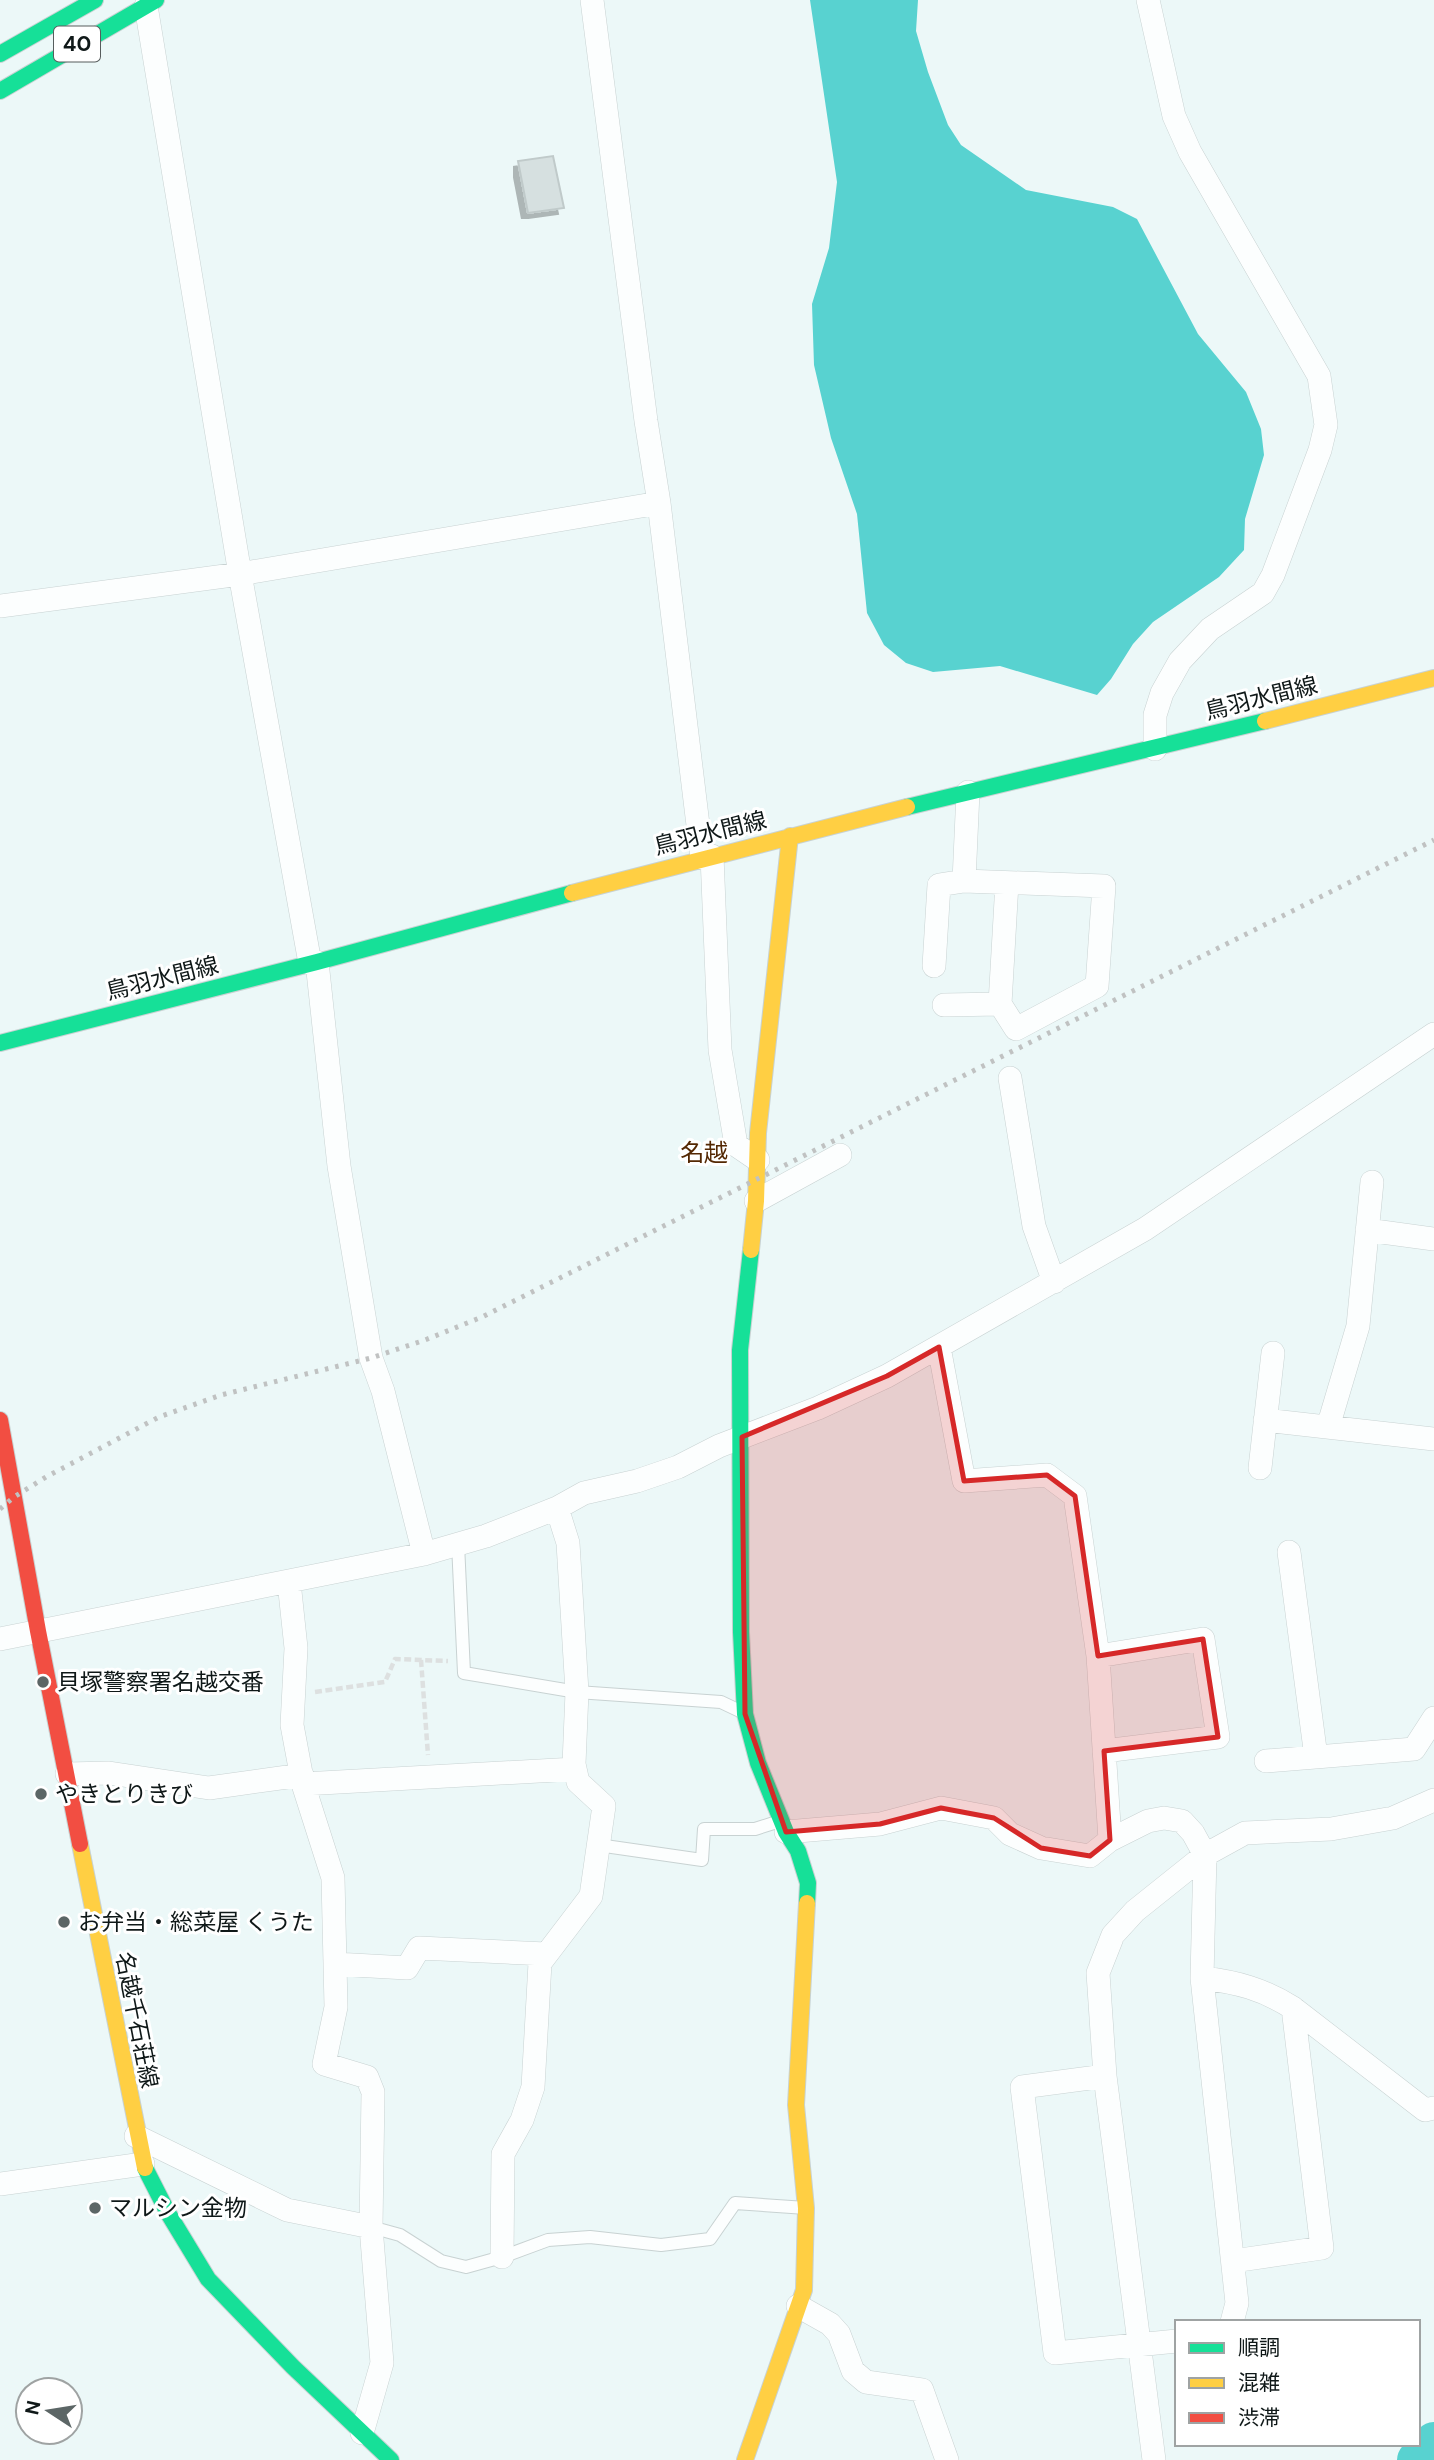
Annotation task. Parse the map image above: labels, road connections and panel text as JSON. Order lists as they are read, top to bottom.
{
  "streets": {
    "street": ["40", "鳥羽水間線", "名越千石荘線"]
  },
  "districts": ["名越"],
  "places": [
    "貝塚警察署名越交番",
    "やきとりきび",
    "お弁当・総菜屋 くうた",
    "マルシン金物"
  ],
  "legend": ["順調", "混雑", "渋滞"],
  "north": "left"
}
